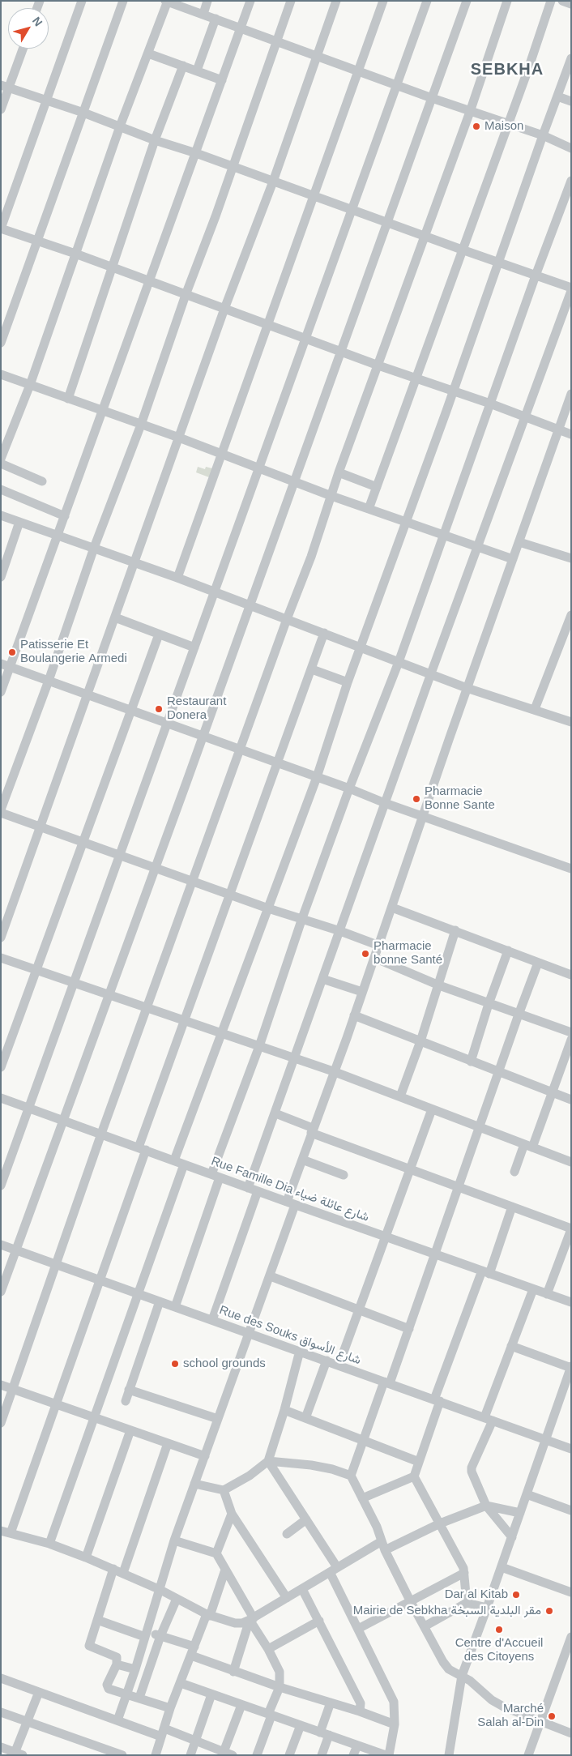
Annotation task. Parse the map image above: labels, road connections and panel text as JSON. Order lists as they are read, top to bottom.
{
  "streets": {
    "street": ["Rue Famille Dia شارع عائلة ضياء", "Rue des Souks شارع الأسواق"]
  },
  "districts": ["SEBKHA"],
  "places": [
    "Maison",
    "Patisserie Et Boulangerie Armedi",
    "Restaurant Donera",
    "Pharmacie Bonne Sante",
    "Pharmacie bonne Santé",
    "school grounds",
    "Dar al Kitab",
    "Mairie de Sebkha مقر البلدية السبخة",
    "Centre d'Accueil des Citoyens",
    "Marché Salah al-Din"
  ],
  "north": "top right"
}
